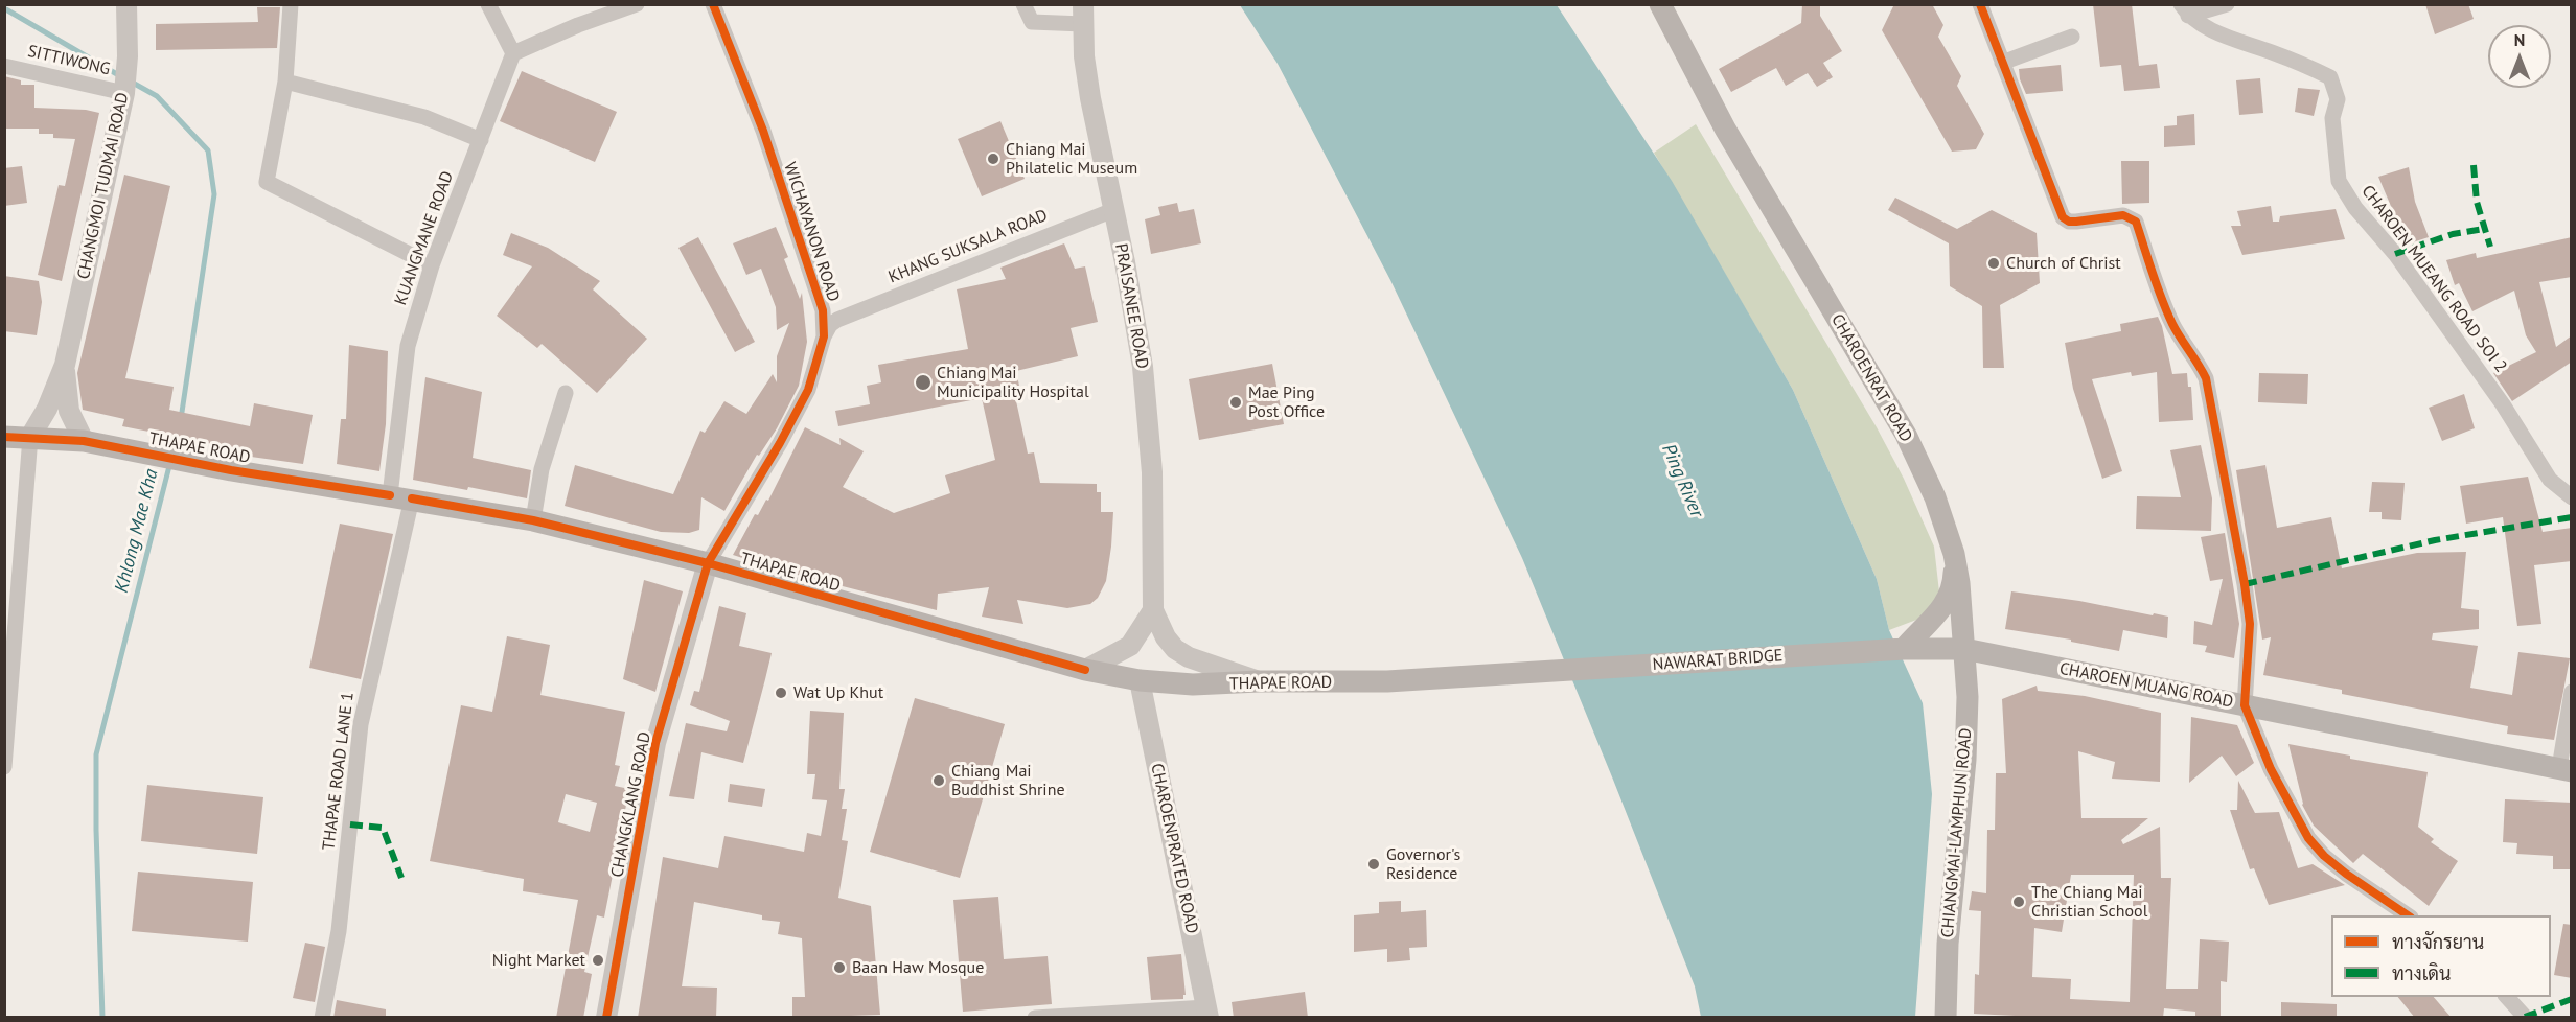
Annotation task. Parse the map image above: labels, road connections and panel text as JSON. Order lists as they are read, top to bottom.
{
  "streets": {
    "main road": [
      "THAPAE ROAD",
      "NAWARAT BRIDGE",
      "CHAROEN MUANG ROAD",
      "CHIANGMAI-LAMPHUN ROAD"
    ],
    "street": [
      "SITTIWONG",
      "CHANGMOI TUDMAI ROAD",
      "WICHAYANON ROAD",
      "KUANGMANE ROAD",
      "KHANG SUKSALA ROAD",
      "CHAROEN MUEANG ROAD SOI 2",
      "PRAISANEE ROAD",
      "CHANGKLANG ROAD",
      "CHAROENPRATED ROAD"
    ]
  },
  "crossings": [
    ["SITTIWONG", "CHANGMOI TUDMAI ROAD"],
    ["CHANGMOI TUDMAI ROAD", "THAPAE ROAD"],
    ["WICHAYANON ROAD", "THAPAE ROAD"],
    ["WICHAYANON ROAD", "CHANGKLANG ROAD"],
    ["KUANGMANE ROAD", "THAPAE ROAD"],
    ["KHANG SUKSALA ROAD", "PRAISANEE ROAD"],
    ["PRAISANEE ROAD", "THAPAE ROAD"],
    ["THAPAE ROAD", "NAWARAT BRIDGE"],
    ["THAPAE ROAD", "CHANGKLANG ROAD"],
    ["THAPAE ROAD", "CHAROENPRATED ROAD"],
    ["NAWARAT BRIDGE", "CHAROEN MUANG ROAD"],
    ["CHAROEN MUANG ROAD", "CHIANGMAI-LAMPHUN ROAD"]
  ],
  "water": ["Ping River", "Khlong Mae Kha"],
  "places": [
    "Chiang Mai Philatelic Museum",
    "Church of Christ",
    "Chiang Mai Municipality Hospital",
    "Mae Ping Post Office",
    "Wat Up Khut",
    "Chiang Mai Buddhist Shrine",
    "Governor's Residence",
    "The Chiang Mai Christian School",
    "Night Market",
    "Baan Haw Mosque"
  ],
  "legend": ["ทางจักรยาน", "ทางเดิน"],
  "north": "top"
}
